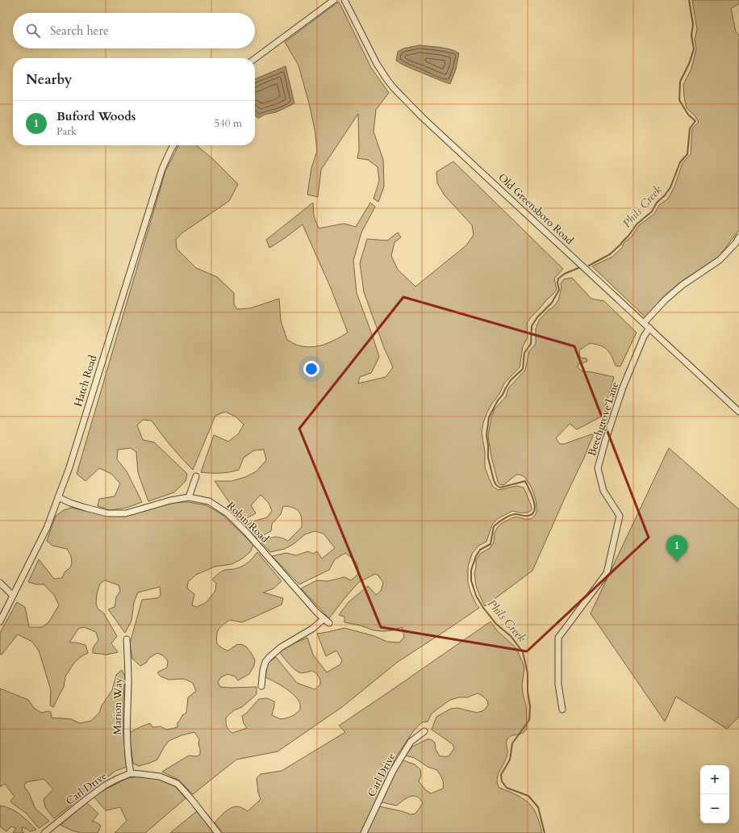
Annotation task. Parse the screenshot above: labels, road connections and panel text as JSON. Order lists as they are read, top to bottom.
{
  "streets": {
    "street": [
      "Old Greensboro Road",
      "Hatch Road",
      "Beechgrove Lane",
      "Robin Road",
      "Marion Way",
      "Carl Drive"
    ]
  },
  "crossings": [
    ["Old Greensboro Road", "Beechgrove Lane"],
    ["Hatch Road", "Robin Road"],
    ["Marion Way", "Carl Drive"]
  ],
  "water": ["Phils Creek"],
  "page": {
    "search": "Search here",
    "heading": "Nearby",
    "list": [
      {
        "mark": "1",
        "name": "Buford Woods",
        "note": "Park",
        "value": "540 m"
      }
    ],
    "pins": "1",
    "map_buttons": ["+", "−"]
  }
}
